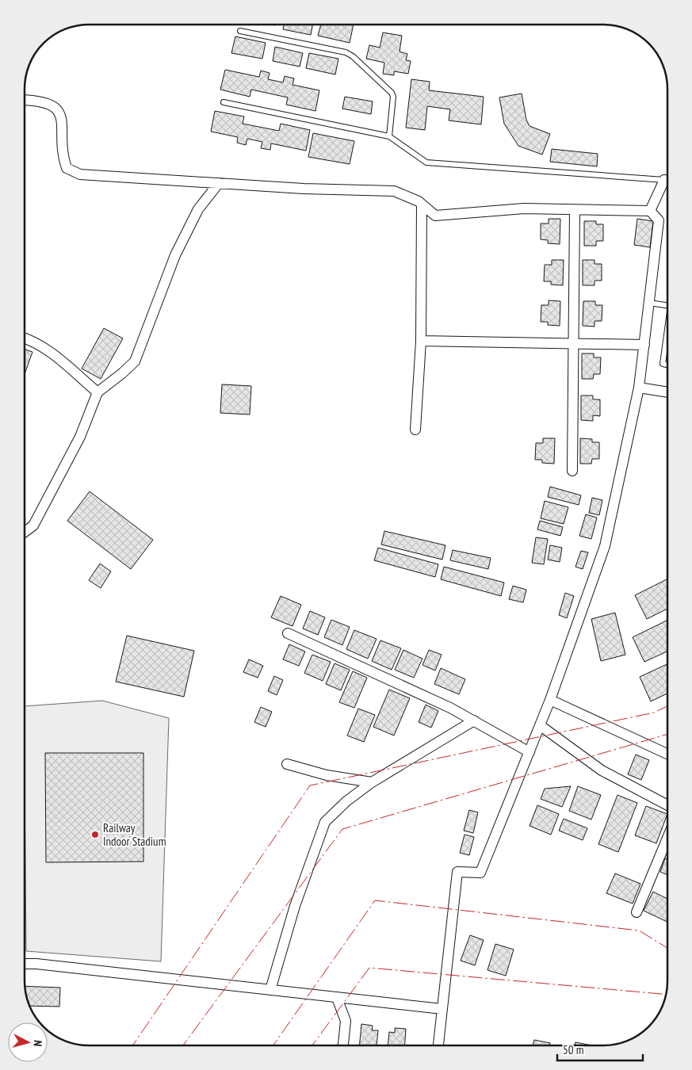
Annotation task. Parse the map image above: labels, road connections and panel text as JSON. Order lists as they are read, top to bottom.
{
  "places": ["Railway Indoor Stadium"],
  "scale_bar": "50 m",
  "north": "right"
}
